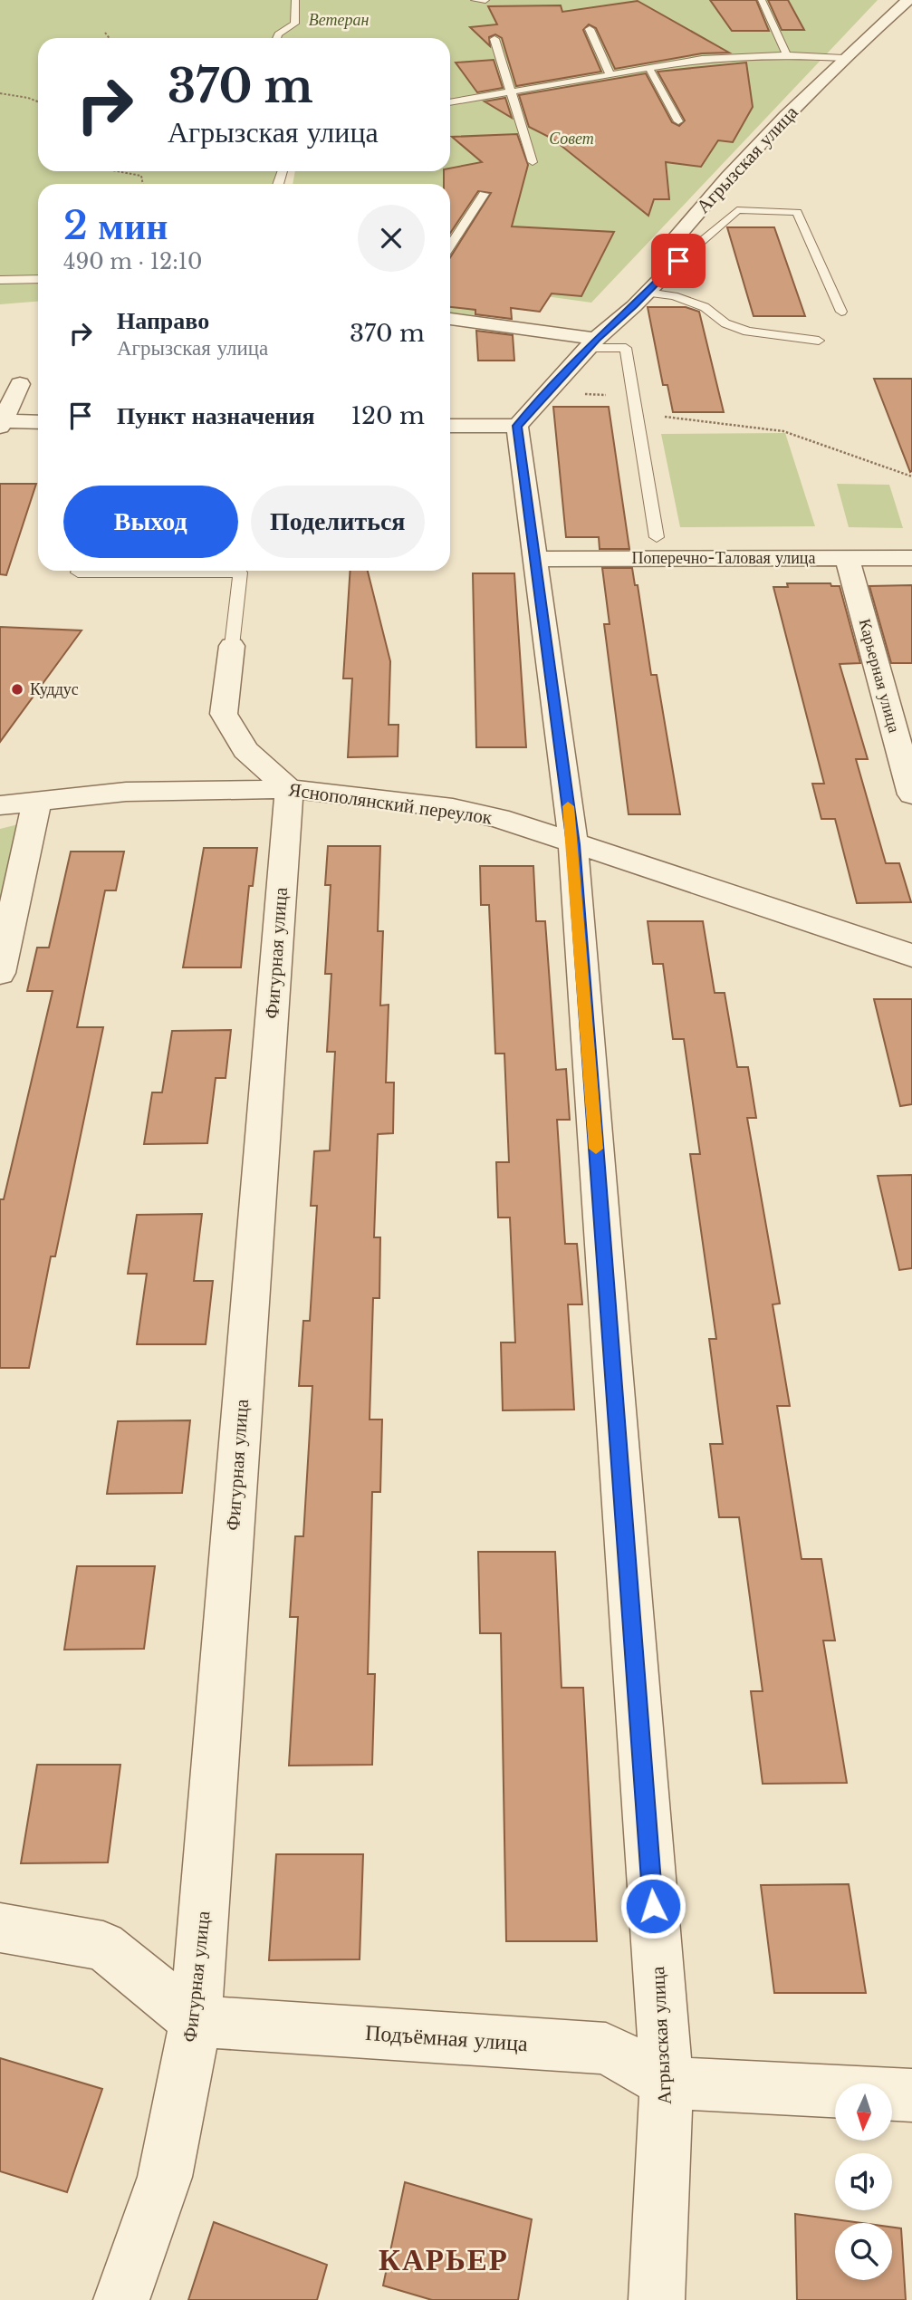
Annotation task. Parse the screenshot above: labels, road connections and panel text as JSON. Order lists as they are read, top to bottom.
{
  "streets": {
    "street": [
      "Агрызская улица",
      "Поперечно-Таловая улица",
      "Карьерная улица",
      "Яснополянский переулок",
      "Фигурная улица",
      "Подъёмная улица"
    ]
  },
  "crossings": [
    ["Агрызская улица", "Поперечно-Таловая улица"],
    ["Агрызская улица", "Яснополянский переулок"],
    ["Агрызская улица", "Подъёмная улица"],
    ["Поперечно-Таловая улица", "Карьерная улица"],
    ["Яснополянский переулок", "Фигурная улица"],
    ["Фигурная улица", "Подъёмная улица"]
  ],
  "districts": ["КАРЬЕР"],
  "parks": ["Ветеран", "Совет"],
  "places": ["Куддус"],
  "north": "bottom",
  "page": {
    "turn": ["370 m", "Агрызская улица"],
    "heading": ["2 мин", "490 m · 12:10"],
    "list": [
      {
        "name": "Направо",
        "note": "Агрызская улица",
        "value": "370 m"
      },
      {
        "name": "Пункт назначения",
        "value": "120 m"
      }
    ],
    "buttons": ["Выход", "Поделиться"]
  }
}
